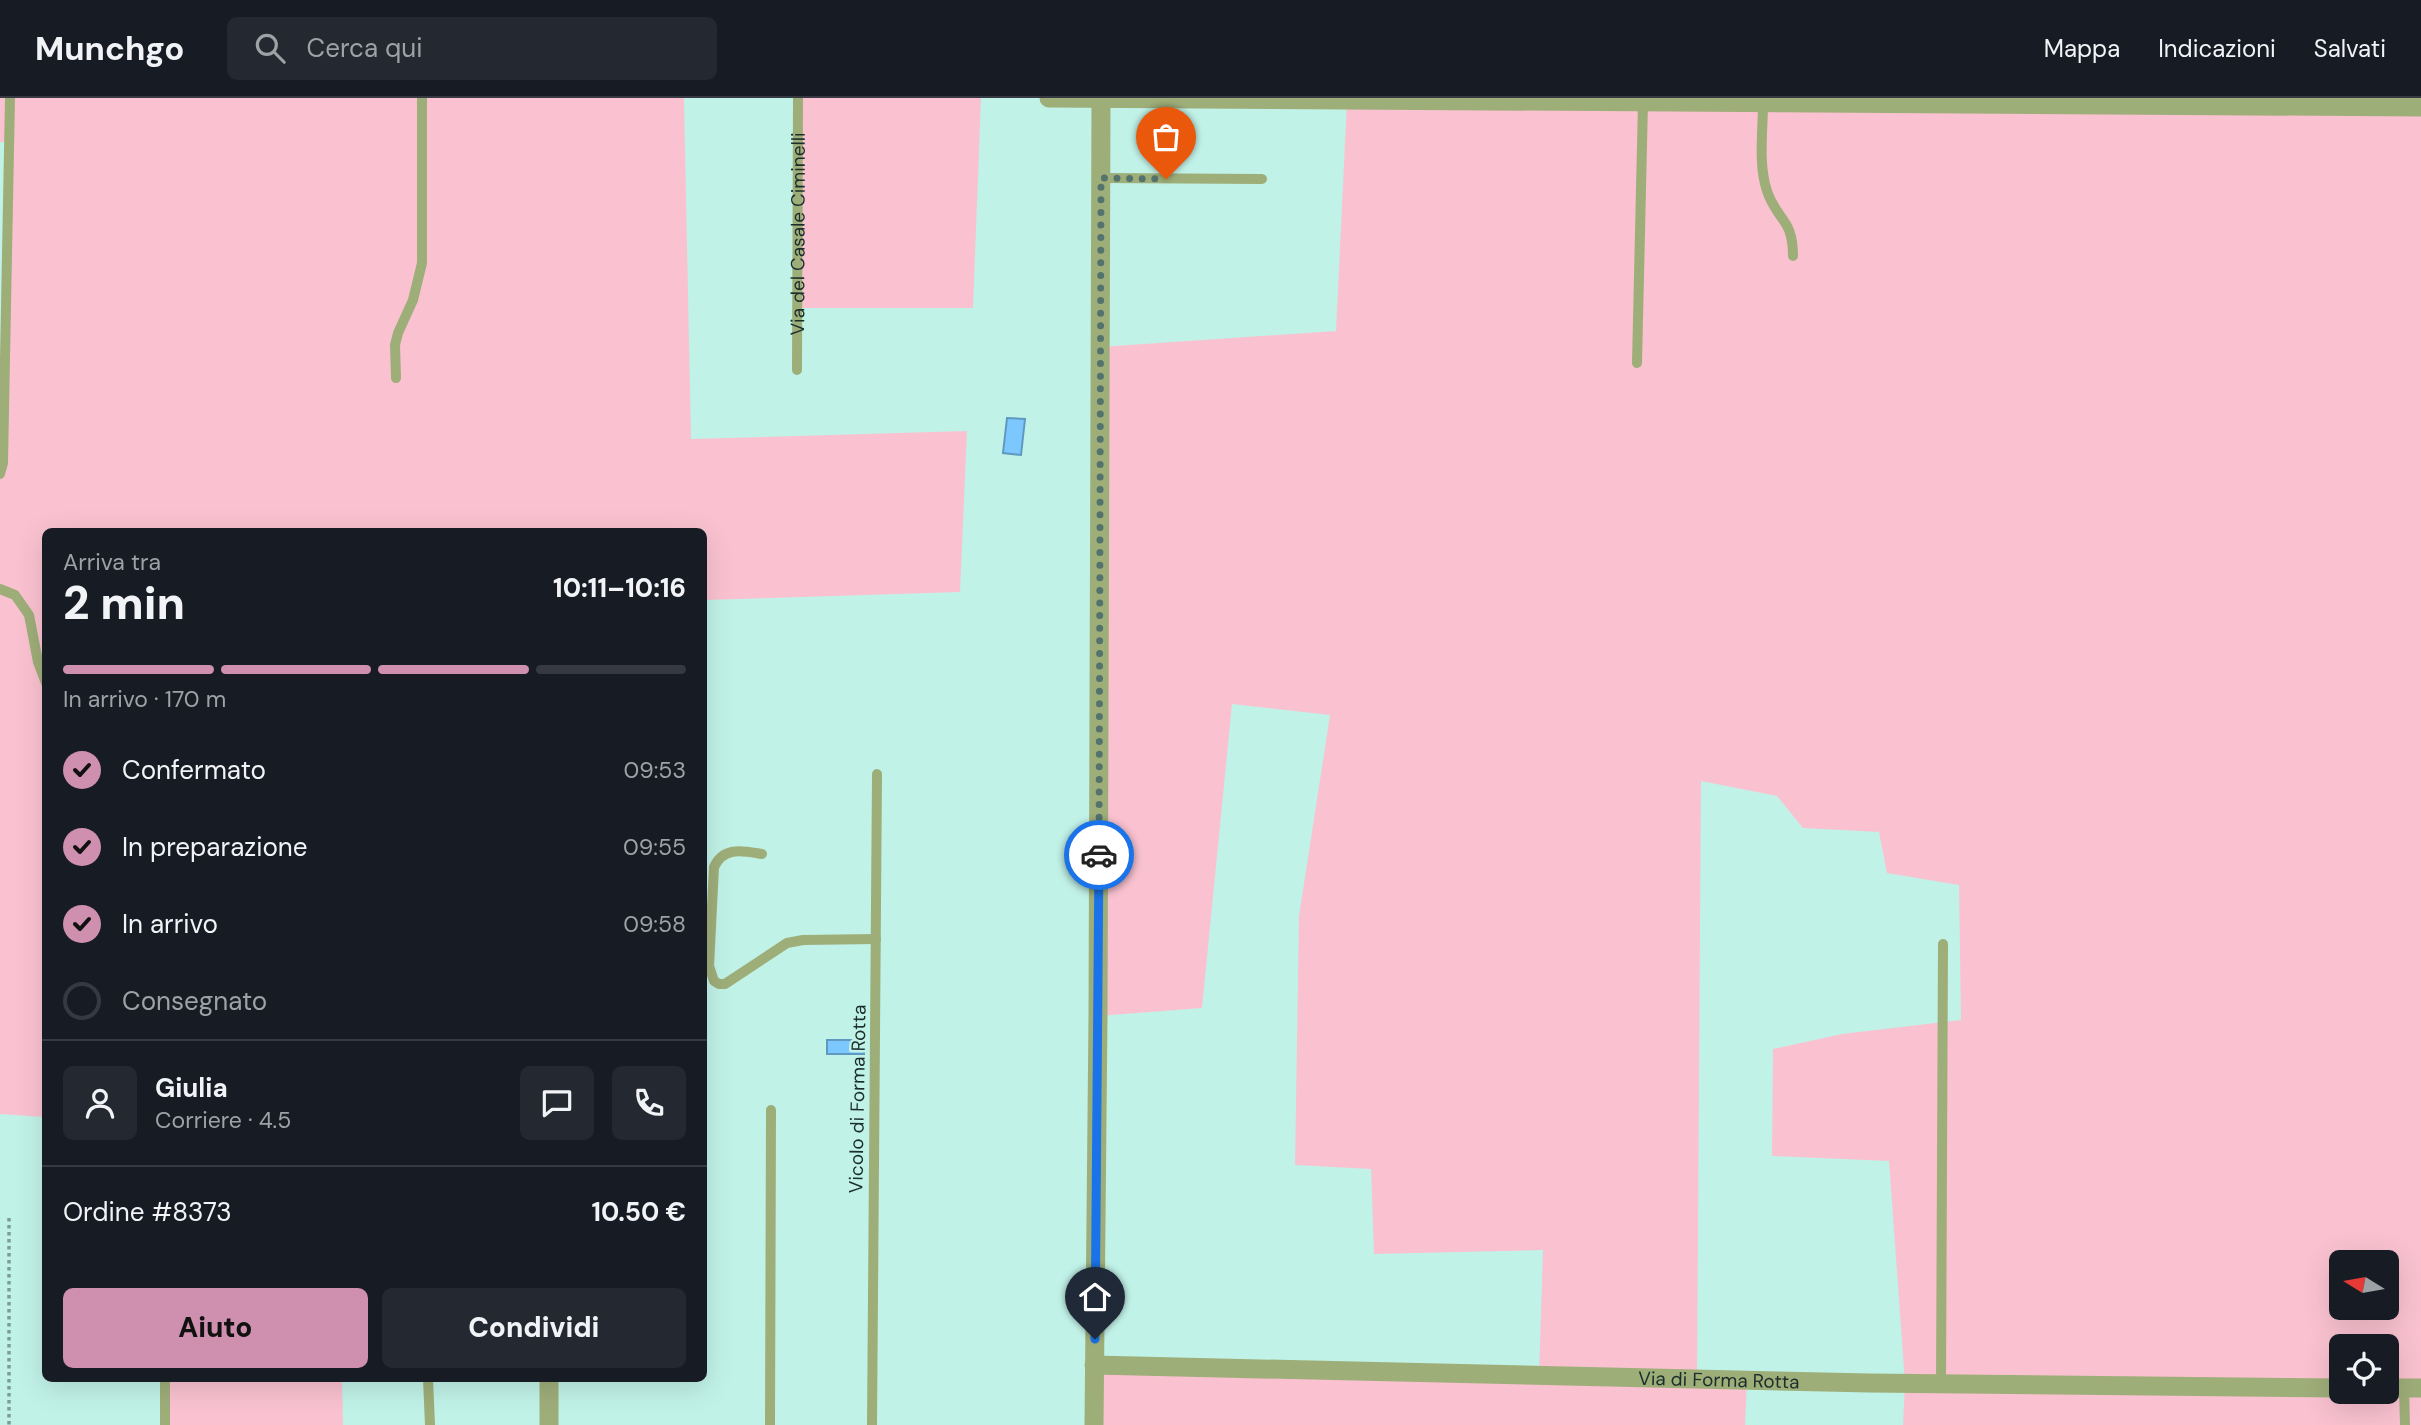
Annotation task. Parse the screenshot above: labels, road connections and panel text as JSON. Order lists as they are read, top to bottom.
{
  "streets": {
    "street": ["Via di Forma Rotta"],
    "lane": ["Via del Casale Ciminelli", "Vicolo di Forma Rotta"]
  },
  "north": "left",
  "page": {
    "header": "Munchgo",
    "search": "Cerca qui",
    "nav": ["Mappa", "Indicazioni", "Salvati"],
    "heading": ["2 min", "Arriva tra", "10:11–10:16"],
    "panel": [
      "Giulia",
      "Corriere · 4.5",
      "Ordine #8373",
      "10.50 €"
    ],
    "bar": "In arrivo · 170 m",
    "list": [
      ["Confermato", "09:53"],
      ["In preparazione", "09:55"],
      ["In arrivo", "09:58"],
      "Consegnato"
    ],
    "buttons": ["Aiuto", "Condividi"]
  }
}
